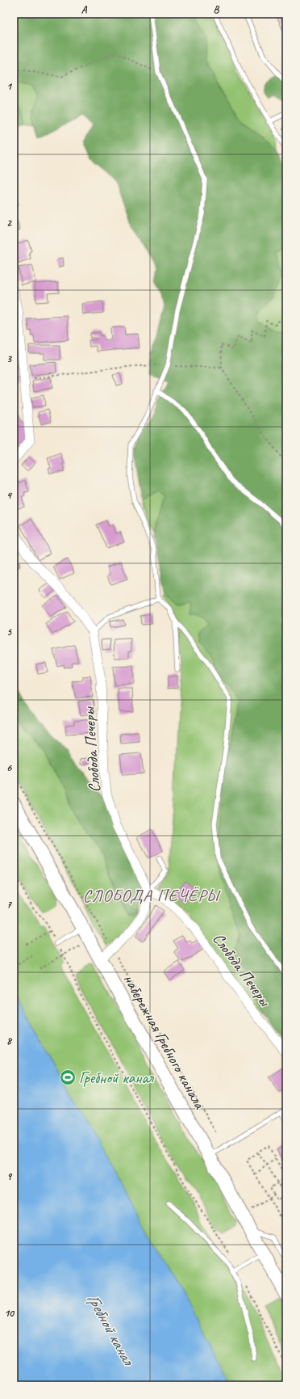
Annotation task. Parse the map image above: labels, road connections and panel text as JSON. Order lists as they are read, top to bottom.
{
  "streets": {
    "street": ["Слобода Печеры", "набережная Гребного канала"]
  },
  "districts": ["СЛОБОДА ПЕЧЁРЫ"],
  "water": ["Гребной канал"],
  "places": {
    "sports": ["Гребной канал"]
  },
  "grid": {
    "columns": ["A", "B"],
    "rows": [
      "1",
      "2",
      "3",
      "4",
      "5",
      "6",
      "7",
      "8",
      "9",
      "10"
    ]
  }
}
